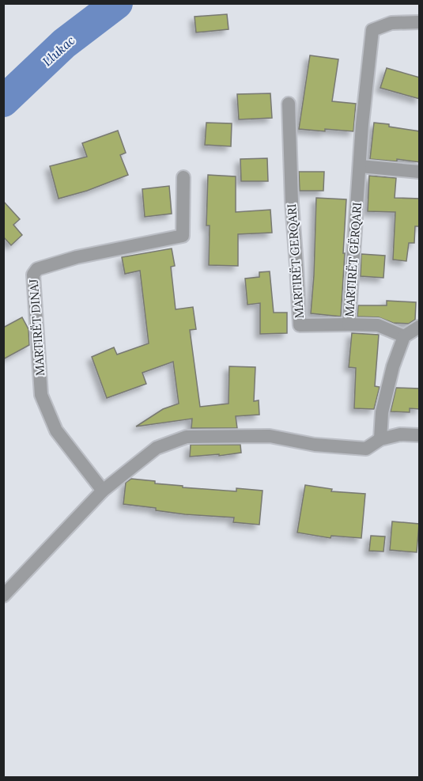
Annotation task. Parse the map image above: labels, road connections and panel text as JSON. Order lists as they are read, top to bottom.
{
  "streets": {
    "street": ["MARTIRËT GËRQARI", "MARTIRËT GERQARI", "MARTIRËT DINAJ"]
  },
  "crossings": [
    ["MARTIRËT GËRQARI", "MARTIRËT GERQARI"]
  ],
  "water": ["Llukac"]
}
